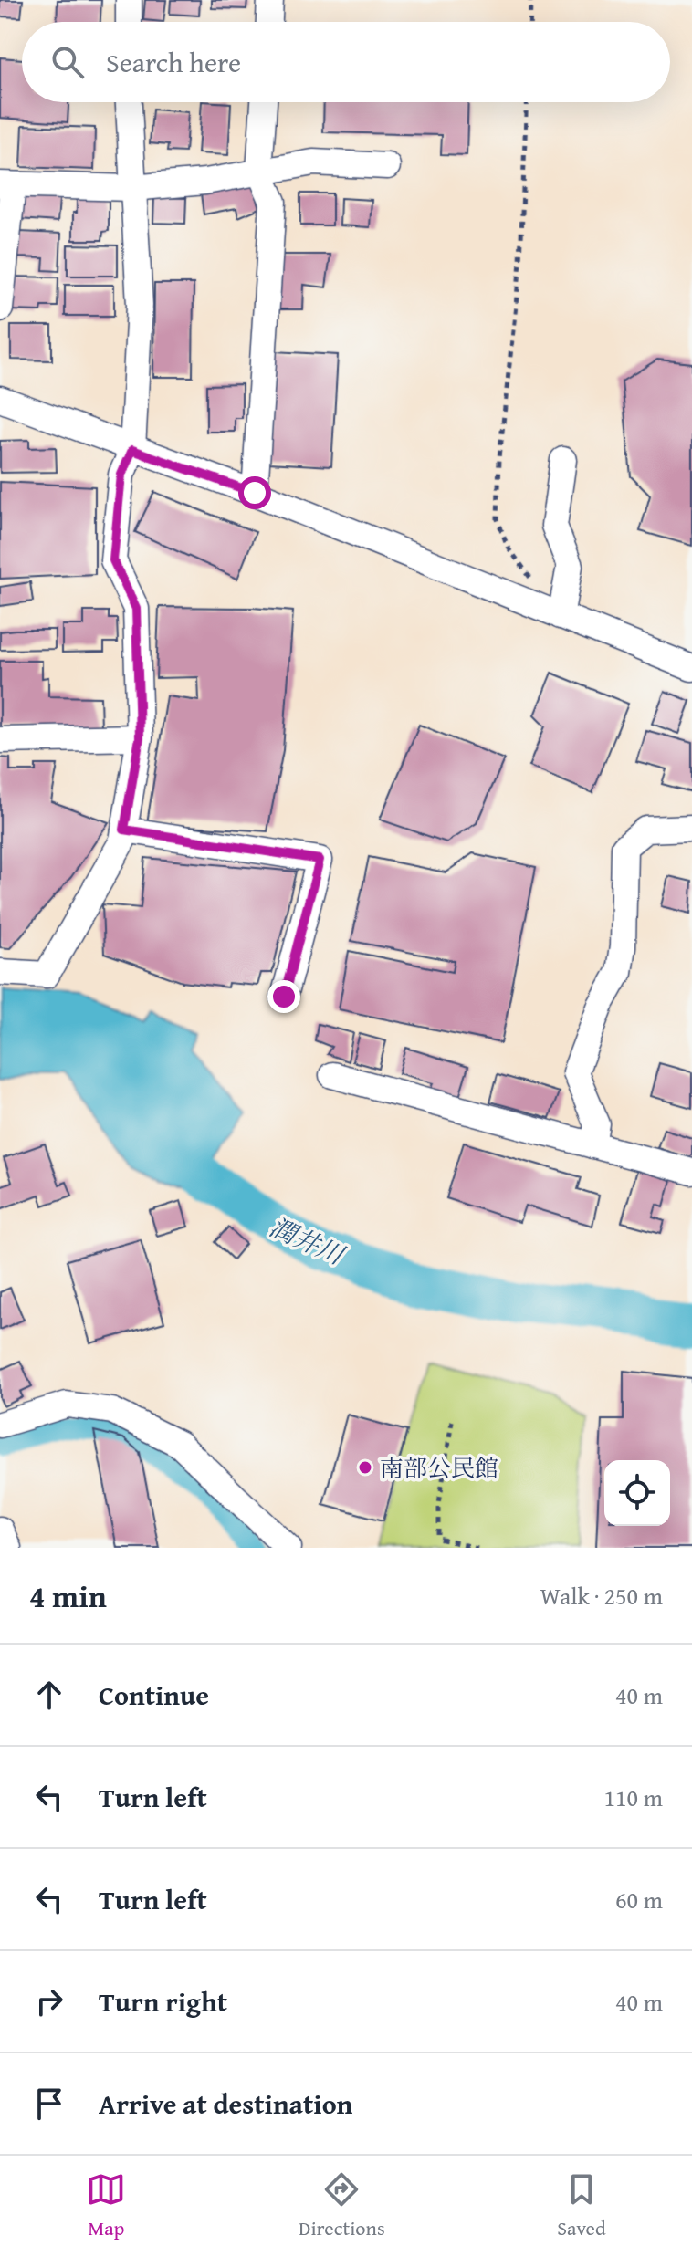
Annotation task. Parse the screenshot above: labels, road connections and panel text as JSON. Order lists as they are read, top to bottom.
{
  "water": ["潤井川"],
  "places": ["南部公民館"],
  "page": {
    "search": "Search here",
    "heading": ["4 min", "Walk · 250 m"],
    "list": [
      ["Continue", "40 m"],
      ["Turn left", "110 m"],
      ["Turn left", "60 m"],
      ["Turn right", "40 m"],
      "Arrive at destination"
    ],
    "nav": ["Map", "Directions", "Saved"]
  }
}
